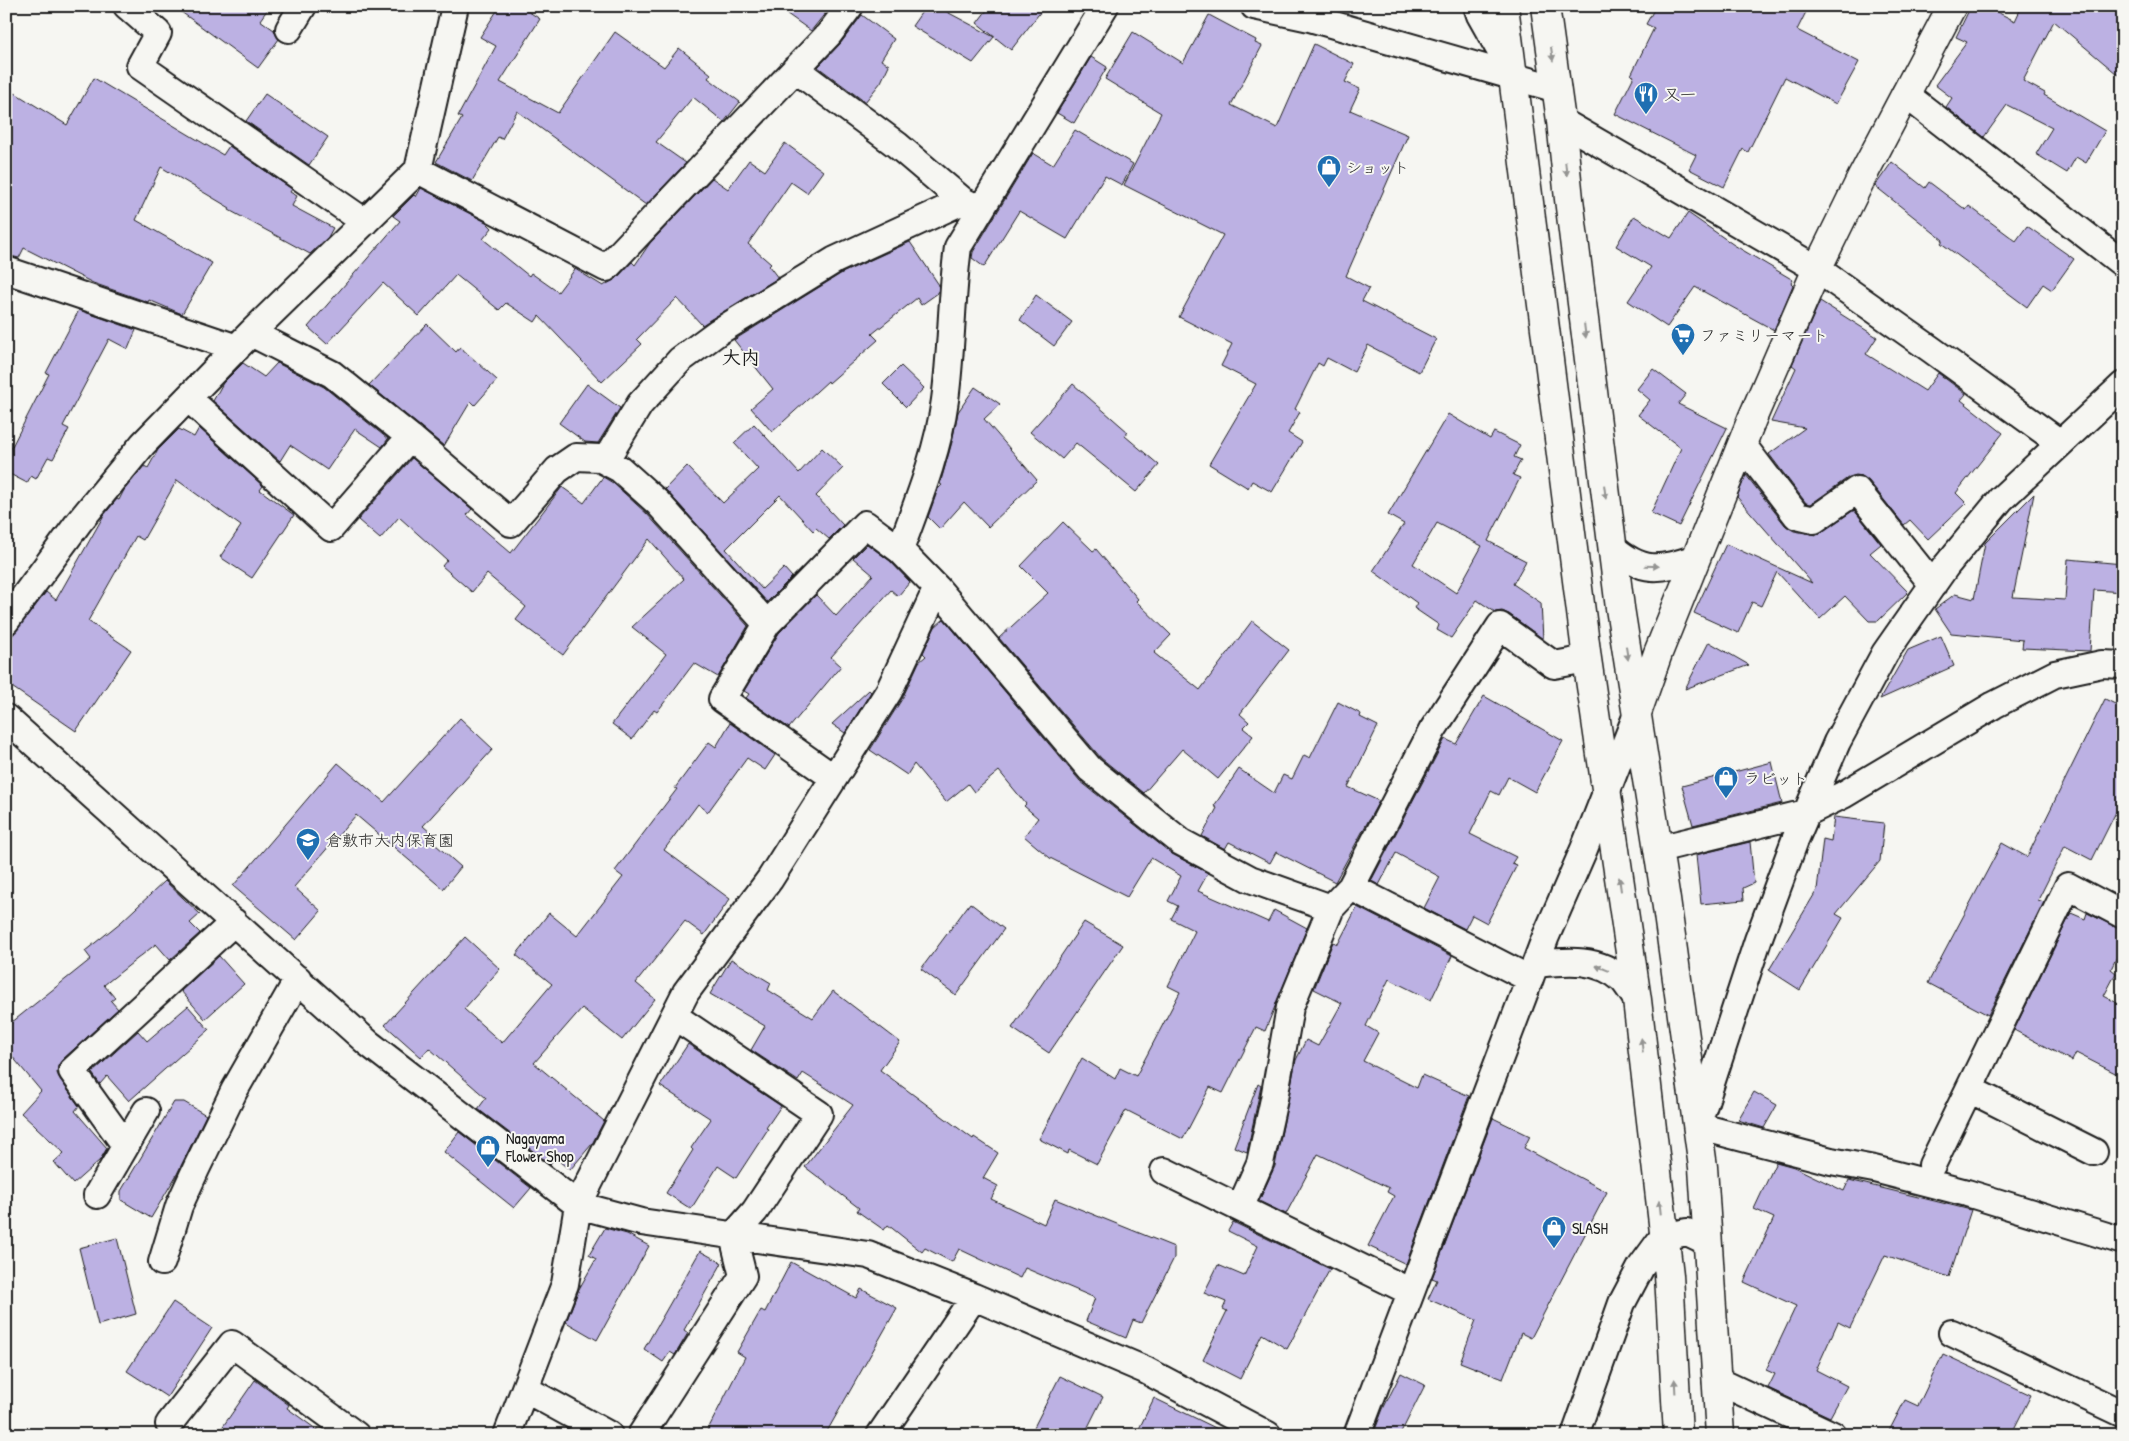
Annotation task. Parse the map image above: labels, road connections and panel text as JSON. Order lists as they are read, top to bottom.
{
  "districts": ["大内"],
  "places": {
    "restaurant": ["又一"],
    "shop": [
      "ショット",
      "ラビット",
      "Nagayama Flower Shop",
      "SLASH"
    ],
    "supermarket": ["ファミリーマート"],
    "school or university": ["倉敷市大内保育園"]
  }
}
